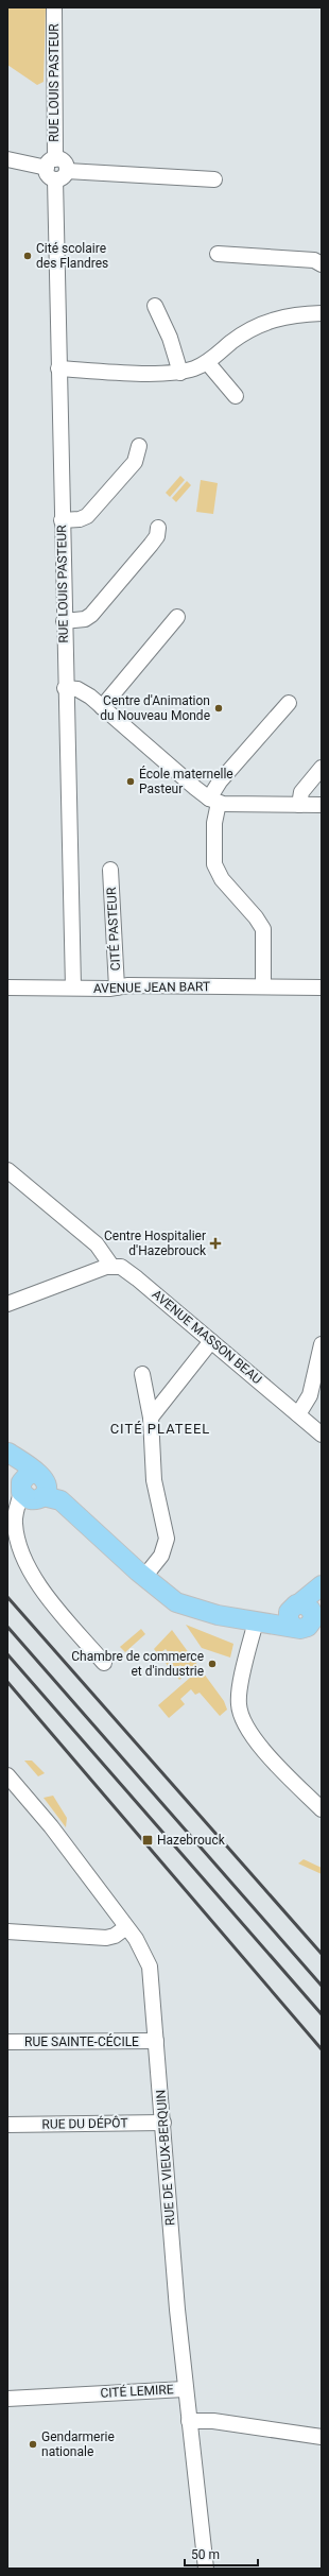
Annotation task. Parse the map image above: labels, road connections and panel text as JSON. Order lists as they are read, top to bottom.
{
  "streets": {
    "street": [
      "RUE LOUIS PASTEUR",
      "CITÉ PASTEUR",
      "AVENUE JEAN BART",
      "AVENUE MASSON BEAU",
      "RUE SAINTE-CÉCILE",
      "RUE DU DÉPÔT",
      "RUE DE VIEUX-BERQUIN",
      "CITÉ LEMIRE"
    ]
  },
  "crossings": [
    ["RUE LOUIS PASTEUR", "AVENUE JEAN BART"],
    ["CITÉ PASTEUR", "AVENUE JEAN BART"],
    ["RUE SAINTE-CÉCILE", "RUE DE VIEUX-BERQUIN"],
    ["RUE DU DÉPÔT", "RUE DE VIEUX-BERQUIN"],
    ["RUE DE VIEUX-BERQUIN", "CITÉ LEMIRE"]
  ],
  "districts": ["CITÉ PLATEEL"],
  "places": {
    "other": [
      "Cité scolaire des Flandres",
      "Centre d'Animation du Nouveau Monde",
      "École maternelle Pasteur",
      "Chambre de commerce et d'industrie",
      "Gendarmerie nationale"
    ],
    "health": ["Centre Hospitalier d'Hazebrouck"],
    "transit": ["Hazebrouck"]
  },
  "scale_bar": "50 m"
}
